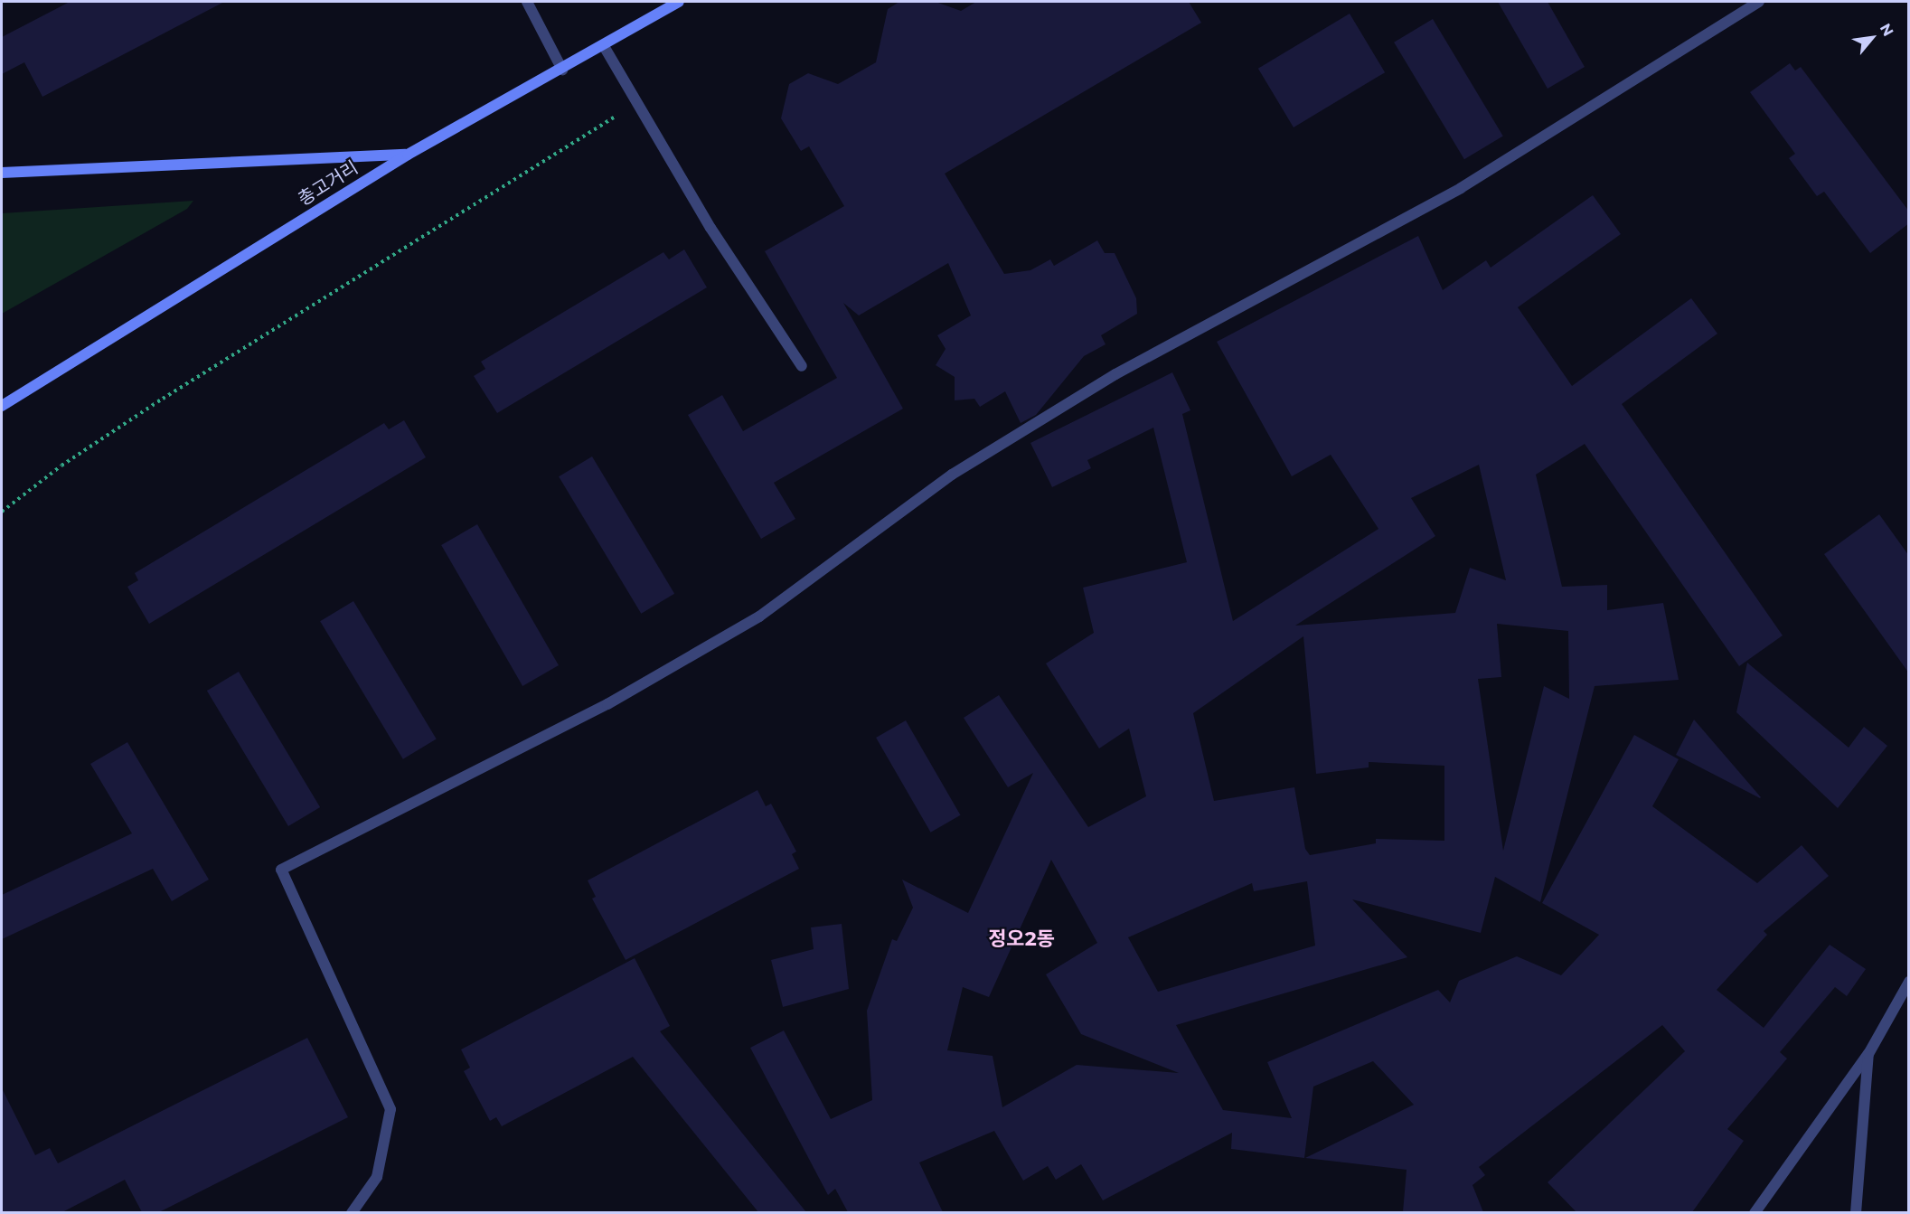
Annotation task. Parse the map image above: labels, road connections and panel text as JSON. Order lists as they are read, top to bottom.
{
  "streets": {
    "main road": ["총고거리"]
  },
  "districts": ["정오2동"],
  "north": "top right"
}
